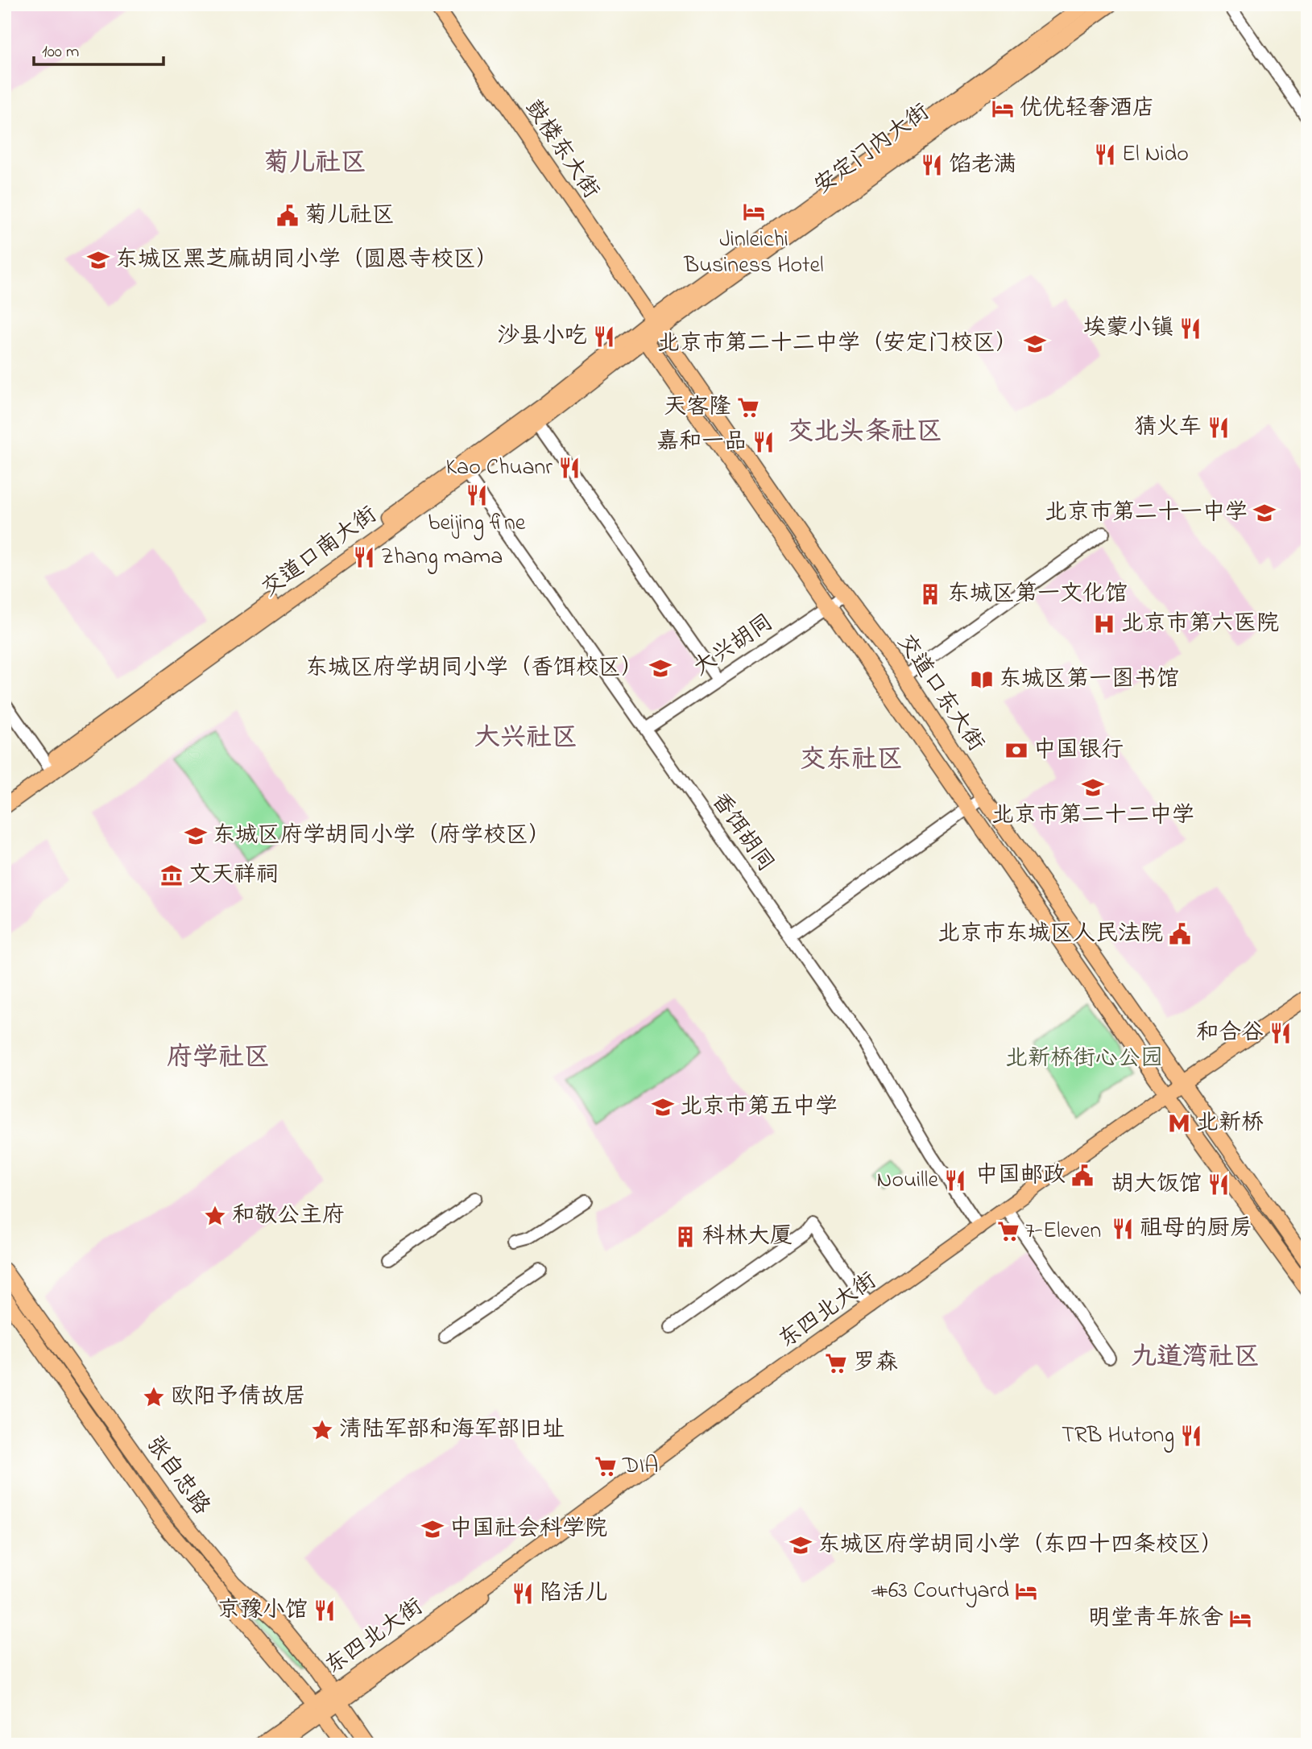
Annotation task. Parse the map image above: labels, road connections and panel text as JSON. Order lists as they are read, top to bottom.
{
  "streets": {
    "main road": [
      "鼓楼东大街",
      "安定门内大街",
      "交道口南大街",
      "交道口东大街",
      "东四北大街",
      "张自忠路"
    ],
    "street": ["大兴胡同", "香饵胡同"]
  },
  "crossings": [
    ["鼓楼东大街", "安定门内大街"],
    ["鼓楼东大街", "交道口南大街"],
    ["鼓楼东大街", "交道口东大街"],
    ["安定门内大街", "交道口南大街"],
    ["安定门内大街", "交道口东大街"],
    ["交道口南大街", "交道口东大街"],
    ["交道口南大街", "香饵胡同"],
    ["大兴胡同", "交道口东大街"],
    ["大兴胡同", "香饵胡同"],
    ["交道口东大街", "东四北大街"],
    ["香饵胡同", "东四北大街"],
    ["东四北大街", "张自忠路"]
  ],
  "districts": [
    "菊儿社区",
    "交北头条社区",
    "大兴社区",
    "交东社区",
    "府学社区",
    "九道湾社区"
  ],
  "parks": ["北新桥街心公园"],
  "places": {
    "hotel": [
      "优优轻奢酒店",
      "Jinleichi Business Hotel",
      "#63 Courtyard",
      "明堂青年旅舍"
    ],
    "restaurant": [
      "El Nido",
      "馅老满",
      "埃蒙小镇",
      "沙县小吃",
      "猜火车",
      "嘉和一品",
      "Kao Chuanr",
      "beijing fine",
      "Zhang mama",
      "和合谷",
      "Nouille",
      "胡大饭馆",
      "祖母的厨房",
      "TRB Hutong",
      "陷活儿",
      "京豫小馆"
    ],
    "public building": ["菊儿社区", "北京市东城区人民法院", "中国邮政"],
    "school or university": [
      "东城区黑芝麻胡同小学（圆恩寺校区）",
      "北京市第二十二中学（安定门校区）",
      "北京市第二十一中学",
      "东城区府学胡同小学（香饵校区）",
      "北京市第二十二中学",
      "东城区府学胡同小学（府学校区）",
      "北京市第五中学",
      "中国社会科学院",
      "东城区府学胡同小学（东四十四条校区）"
    ],
    "supermarket": [
      "天客隆",
      "7-Eleven",
      "罗森",
      "DIA"
    ],
    "building": ["东城区第一文化馆", "科林大厦"],
    "hospital": ["北京市第六医院"],
    "library": ["东城区第一图书馆"],
    "bank": ["中国银行"],
    "museum": ["文天祥祠"],
    "metro station": ["北新桥"],
    "place": ["和敬公主府", "欧阳予倩故居", "清陆军部和海军部旧址"]
  },
  "scale_bar": "100 m"
}
